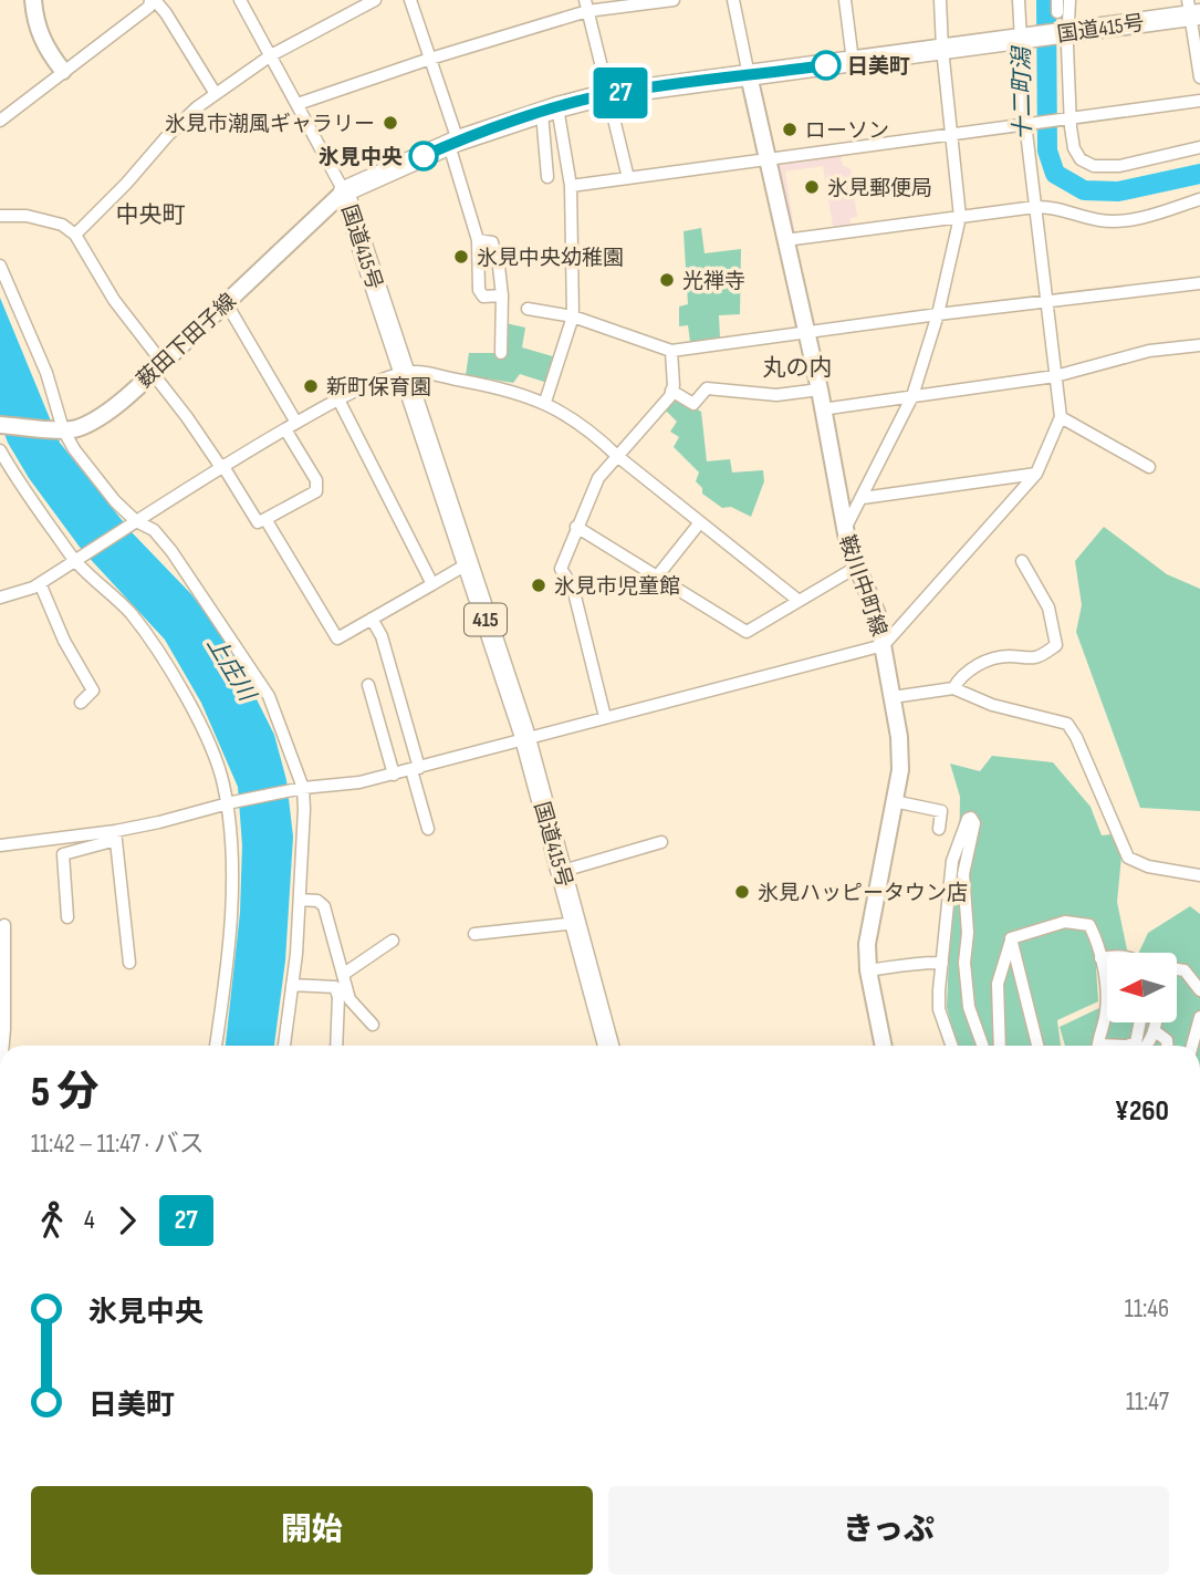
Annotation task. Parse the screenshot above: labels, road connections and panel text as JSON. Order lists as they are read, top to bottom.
{
  "streets": {
    "highway": ["国道415号", "415"],
    "main road": ["薮田下田子線", "鞍川中町線"]
  },
  "crossings": [
    ["国道415号", "薮田下田子線"],
    ["国道415号", "鞍川中町線"]
  ],
  "districts": ["中央町", "丸の内"],
  "water": ["十二町潟", "上庄川"],
  "places": [
    "日美町",
    "氷見市潮風ギャラリー",
    "ローソン",
    "氷見中央",
    "氷見郵便局",
    "氷見中央幼稚園",
    "光禅寺",
    "新町保育園",
    "氷見市児童館",
    "氷見ハッピータウン店"
  ],
  "lines": ["bus line 27"],
  "north": "left",
  "page": {
    "on_map": "27",
    "heading": ["5 分", "11:42 – 11:47 · バス", "¥260"],
    "legs": ["4", "27"],
    "list": [
      {
        "name": "氷見中央",
        "value": "11:46"
      },
      {
        "name": "日美町",
        "value": "11:47"
      }
    ],
    "buttons": ["開始", "きっぷ"]
  }
}
